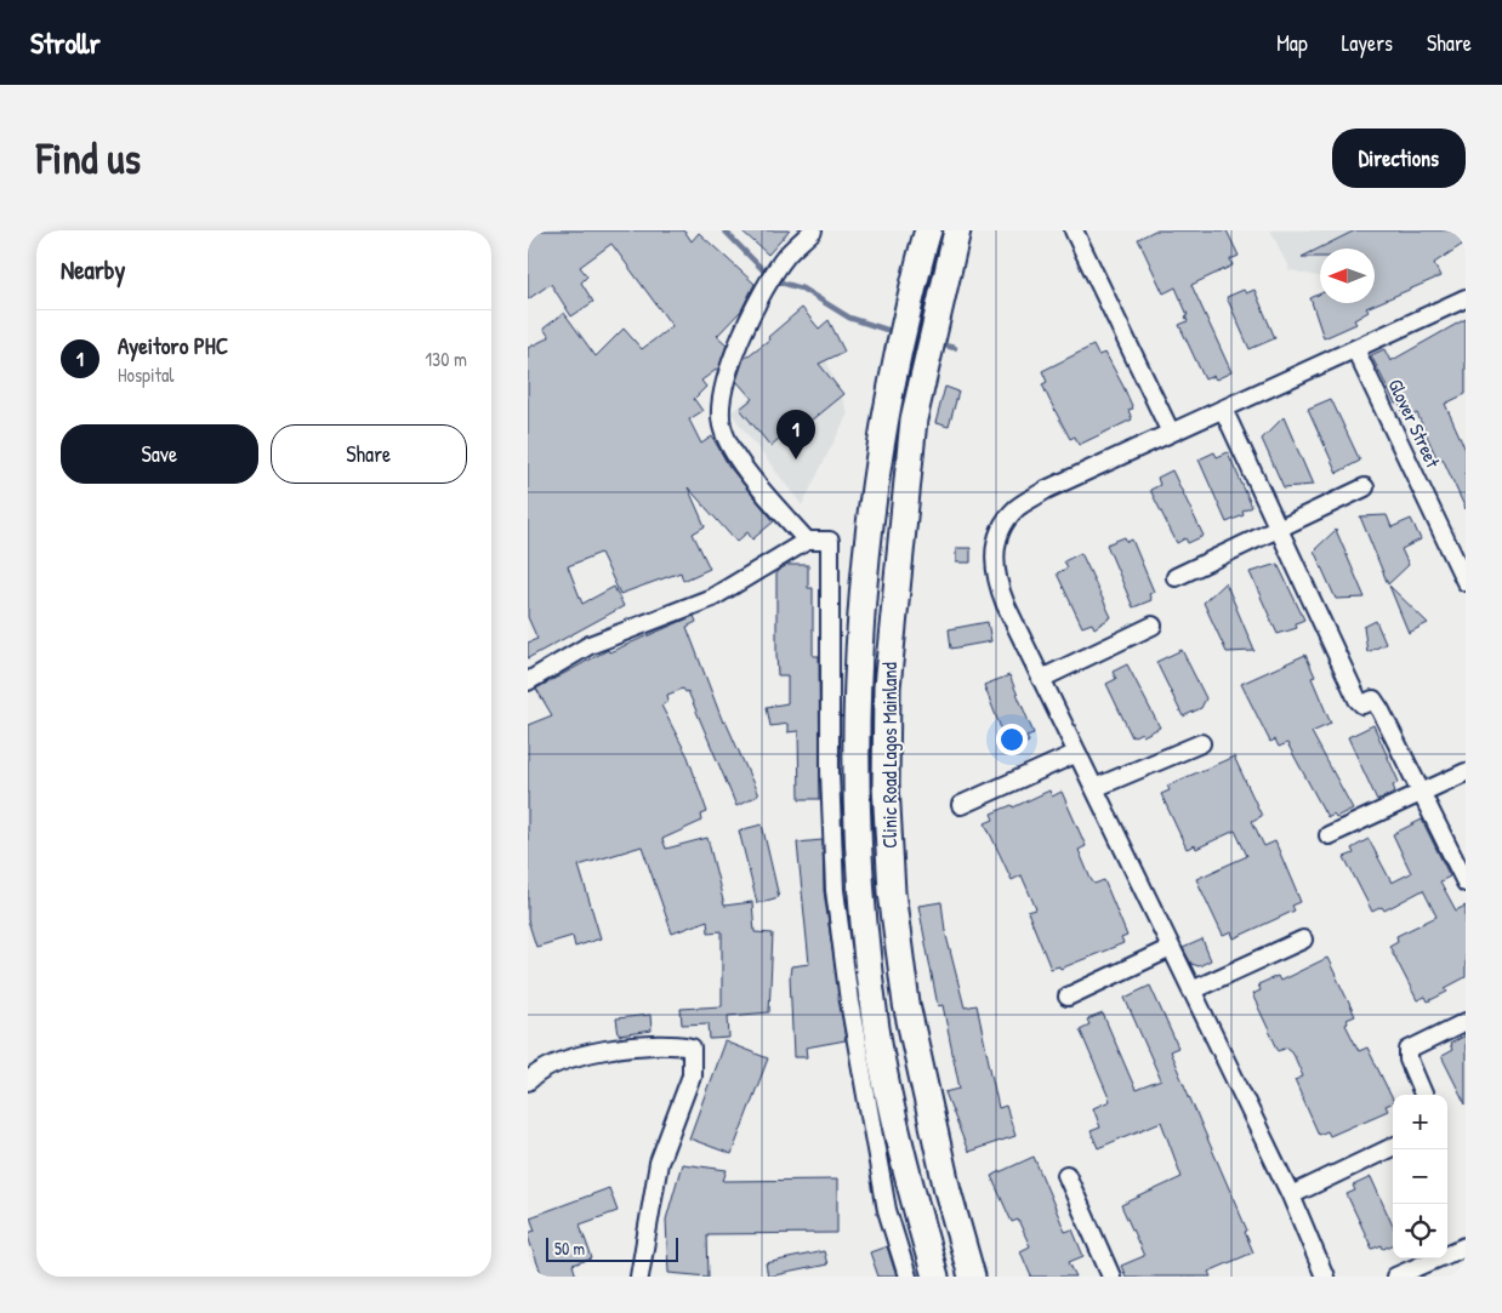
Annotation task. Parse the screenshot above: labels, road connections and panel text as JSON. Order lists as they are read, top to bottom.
{
  "streets": {
    "main road": ["Clinic Road Lagos Mainland"],
    "street": ["Glover Street"]
  },
  "scale_bar": "50 m",
  "north": "left",
  "page": {
    "header": "Strollr",
    "nav": ["Map", "Layers", "Share"],
    "buttons": [
      "Directions",
      ["Save", "Share"]
    ],
    "title": "Find us",
    "heading": "Nearby",
    "list": [
      {
        "mark": "1",
        "name": "Ayeitoro PHC",
        "note": "Hospital",
        "value": "130 m"
      }
    ],
    "pins": "1",
    "map_buttons": ["+", "−"],
    "scale": "50 m"
  }
}
